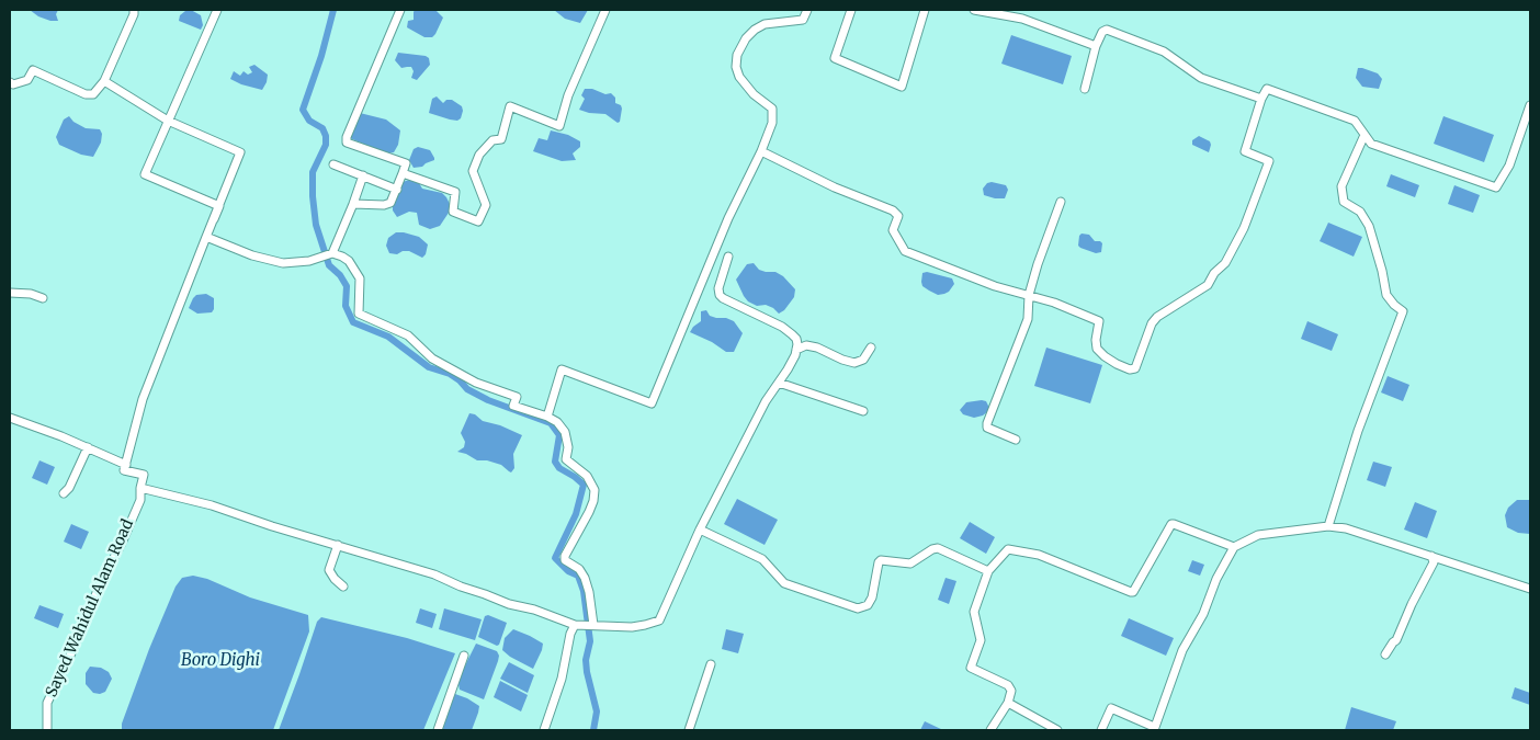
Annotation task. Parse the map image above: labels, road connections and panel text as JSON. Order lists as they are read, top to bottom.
{
  "streets": {
    "street": ["Sayed Wahidul Alam Road"]
  },
  "water": ["Boro Dighi"]
}
